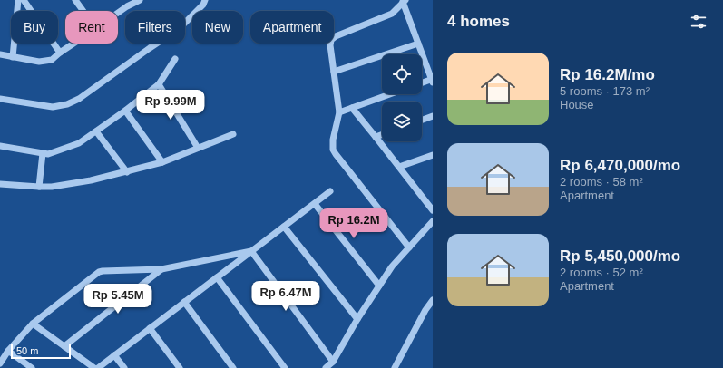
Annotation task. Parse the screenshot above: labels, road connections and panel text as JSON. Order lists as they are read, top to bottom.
{
  "scale_bar": "50 m",
  "page": {
    "heading": "4 homes",
    "chip": [
      "Buy",
      "Rent",
      "Filters",
      "New",
      "Apartment"
    ],
    "list": [
      {
        "name": "Rp 16.2M/mo",
        "note": "5 rooms · 173 m² · House"
      },
      {
        "name": "Rp 6,470,000/mo",
        "note": "2 rooms · 58 m² · Apartment"
      },
      {
        "name": "Rp 5,450,000/mo",
        "note": "2 rooms · 52 m² · Apartment"
      }
    ],
    "price": [
      "Rp 9.99M",
      "Rp 16.2M",
      "Rp 6.47M",
      "Rp 5.45M"
    ],
    "scale": "50 m"
  }
}
